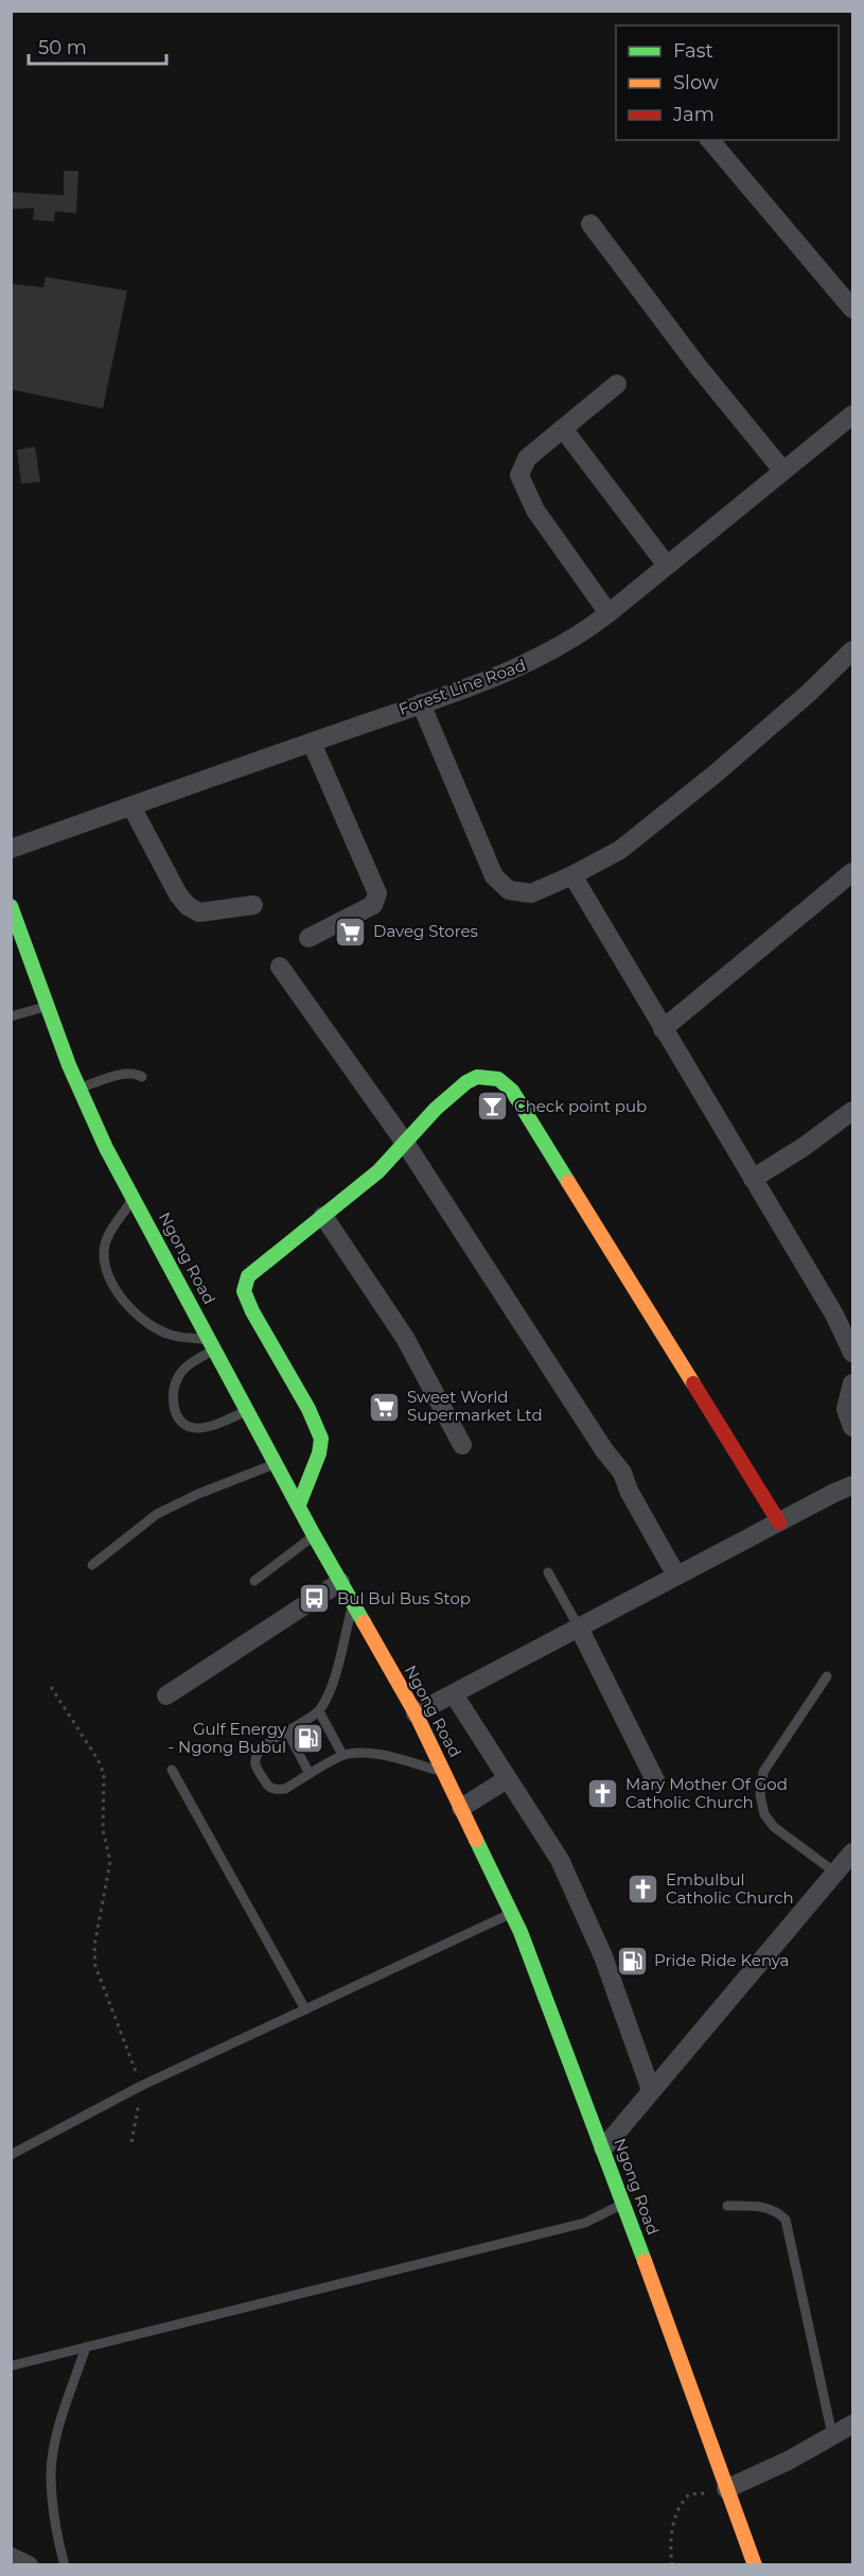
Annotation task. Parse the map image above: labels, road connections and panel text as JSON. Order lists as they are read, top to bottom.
{
  "streets": {
    "main road": ["Ngong Road"],
    "street": ["Forest Line Road"]
  },
  "places": {
    "supermarket": ["Daveg Stores", "Sweet World Supermarket Ltd"],
    "bar": ["Check point pub"],
    "bus stop": ["Bul Bul Bus Stop"],
    "fuel station": ["Gulf Energy - Ngong Bubul", "Pride Ride Kenya"],
    "church": ["Mary Mother Of God Catholic Church", "Embulbul Catholic Church"]
  },
  "legend": ["Fast", "Slow", "Jam"],
  "scale_bar": "50 m"
}
